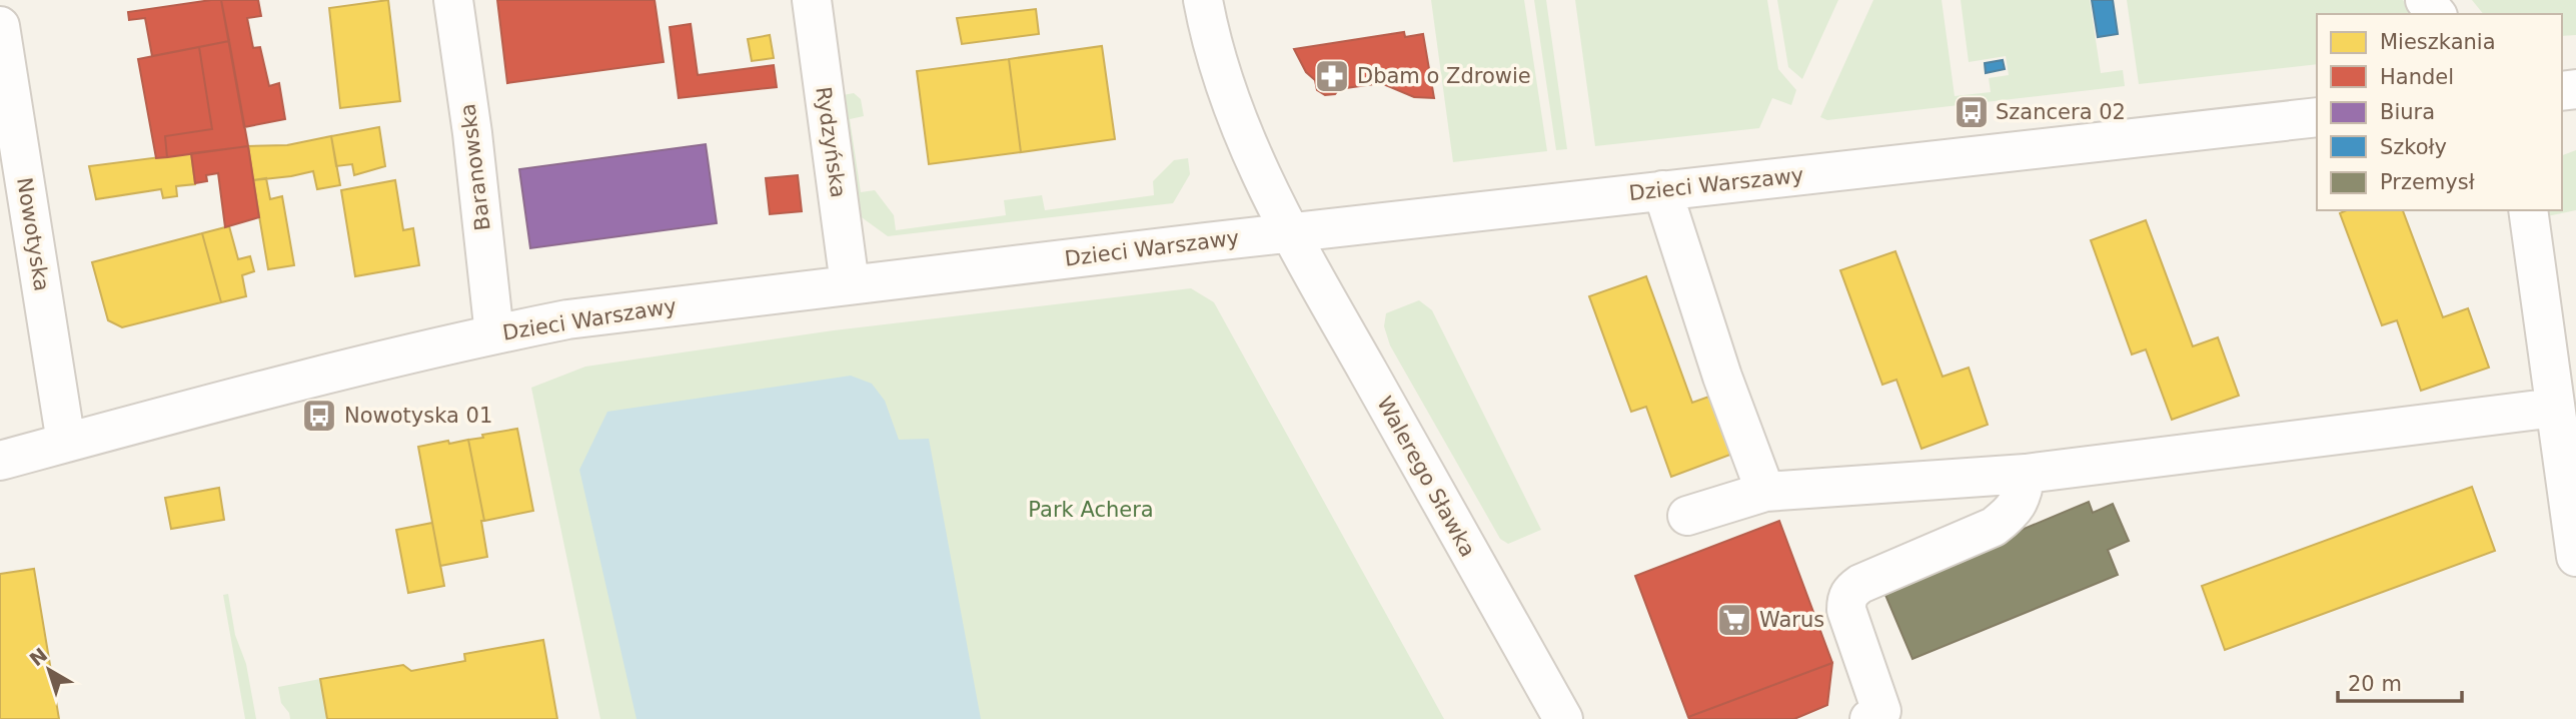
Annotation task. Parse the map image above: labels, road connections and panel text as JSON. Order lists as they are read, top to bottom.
{
  "streets": {
    "street": [
      "Rydzyńska",
      "Baranowska",
      "Dzieci Warszawy",
      "Nowotyska",
      "Walerego Sławka"
    ]
  },
  "crossings": [
    ["Rydzyńska", "Dzieci Warszawy"],
    ["Baranowska", "Dzieci Warszawy"],
    ["Dzieci Warszawy", "Nowotyska"],
    ["Dzieci Warszawy", "Walerego Sławka"]
  ],
  "parks": ["Park Achera"],
  "places": {
    "pharmacy": ["Dbam o Zdrowie"],
    "bus stop": ["Szancera 02", "Nowotyska 01"],
    "supermarket": ["Warus"]
  },
  "legend": [
    "Mieszkania",
    "Handel",
    "Biura",
    "Szkoły",
    "Przemysł"
  ],
  "scale_bar": "20 m",
  "north": "top left"
}
